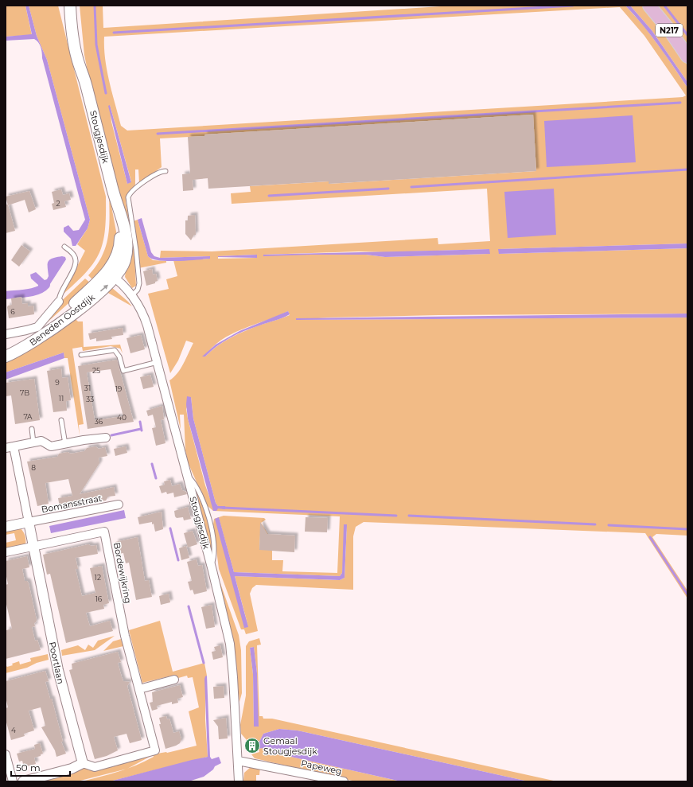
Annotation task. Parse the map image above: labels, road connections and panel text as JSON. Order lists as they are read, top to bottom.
{
  "streets": {
    "main road": ["N217", "Stougjesdijk", "Beneden Oostdijk"],
    "street": [
      "Bomansstraat",
      "Bordewijkring",
      "Poortlaan",
      "Papeweg"
    ]
  },
  "crossings": [
    ["Stougjesdijk", "Beneden Oostdijk"],
    ["Stougjesdijk", "Papeweg"],
    ["Bomansstraat", "Poortlaan"],
    ["Bordewijkring", "Poortlaan"]
  ],
  "places": {
    "building": ["Gemaal Stougjesdijk"]
  },
  "house_numbers": [
    "2",
    "6",
    "25",
    "9",
    "31",
    "19",
    "7B",
    "11",
    "33",
    "7A",
    "40",
    "36",
    "8",
    "12",
    "16",
    "4"
  ],
  "scale_bar": "50 m"
}
